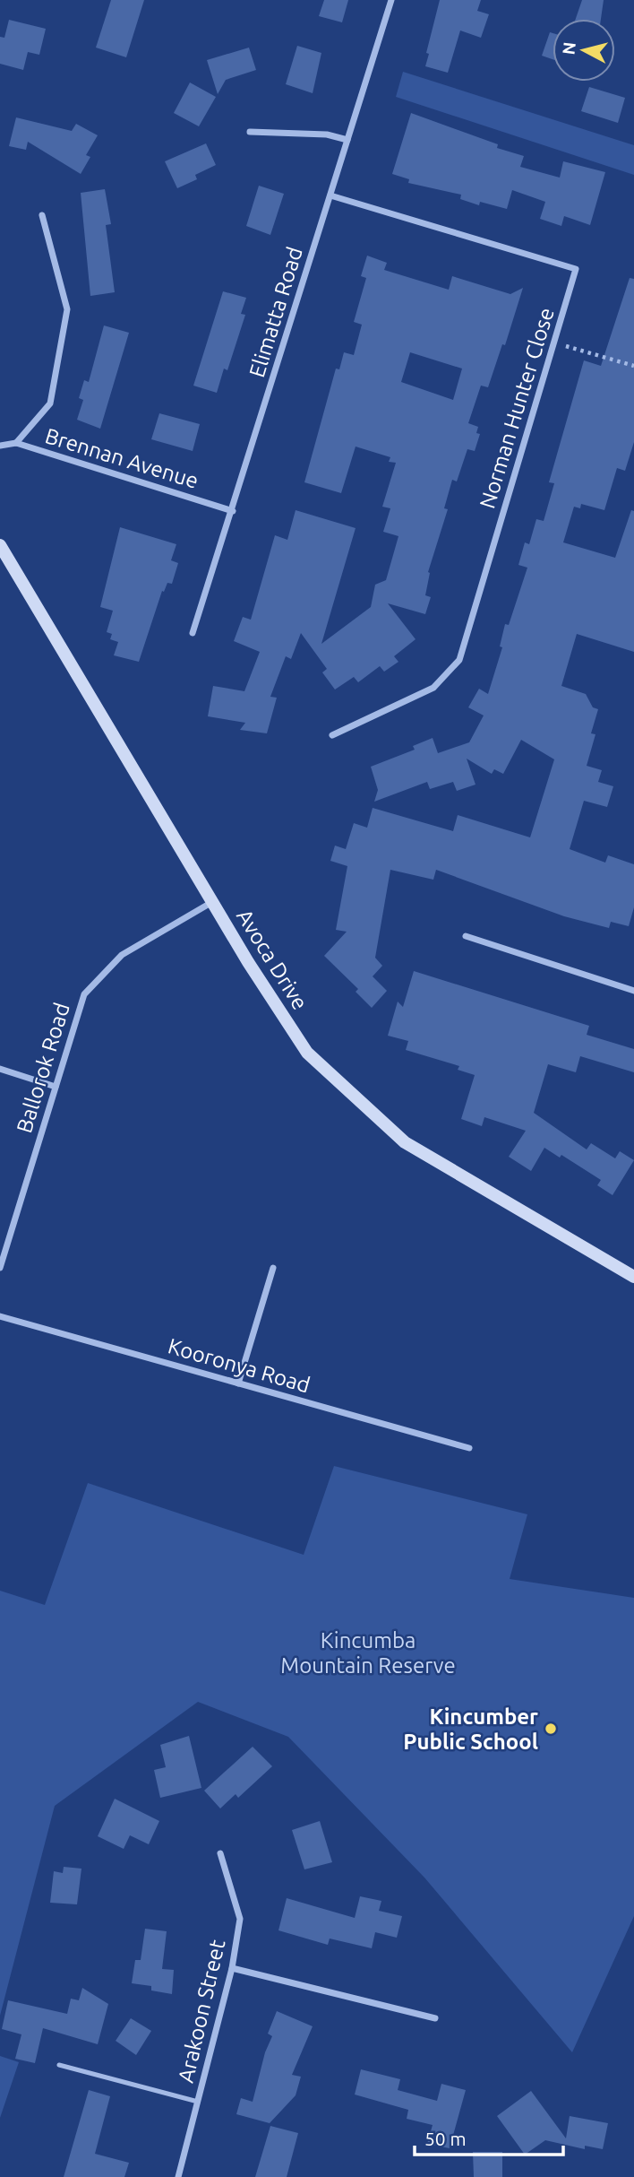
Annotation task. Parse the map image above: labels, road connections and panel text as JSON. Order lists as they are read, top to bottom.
{
  "streets": {
    "main road": ["Avoca Drive"],
    "street": [
      "Elimatta Road",
      "Norman Hunter Close",
      "Brennan Avenue",
      "Ballorok Road",
      "Kooronya Road",
      "Arakoon Street"
    ]
  },
  "crossings": [
    ["Elimatta Road", "Norman Hunter Close"],
    ["Elimatta Road", "Brennan Avenue"],
    ["Avoca Drive", "Ballorok Road"]
  ],
  "parks": ["Kincumba Mountain Reserve"],
  "places": ["Kincumber Public School"],
  "scale_bar": "50 m",
  "north": "left"
}
